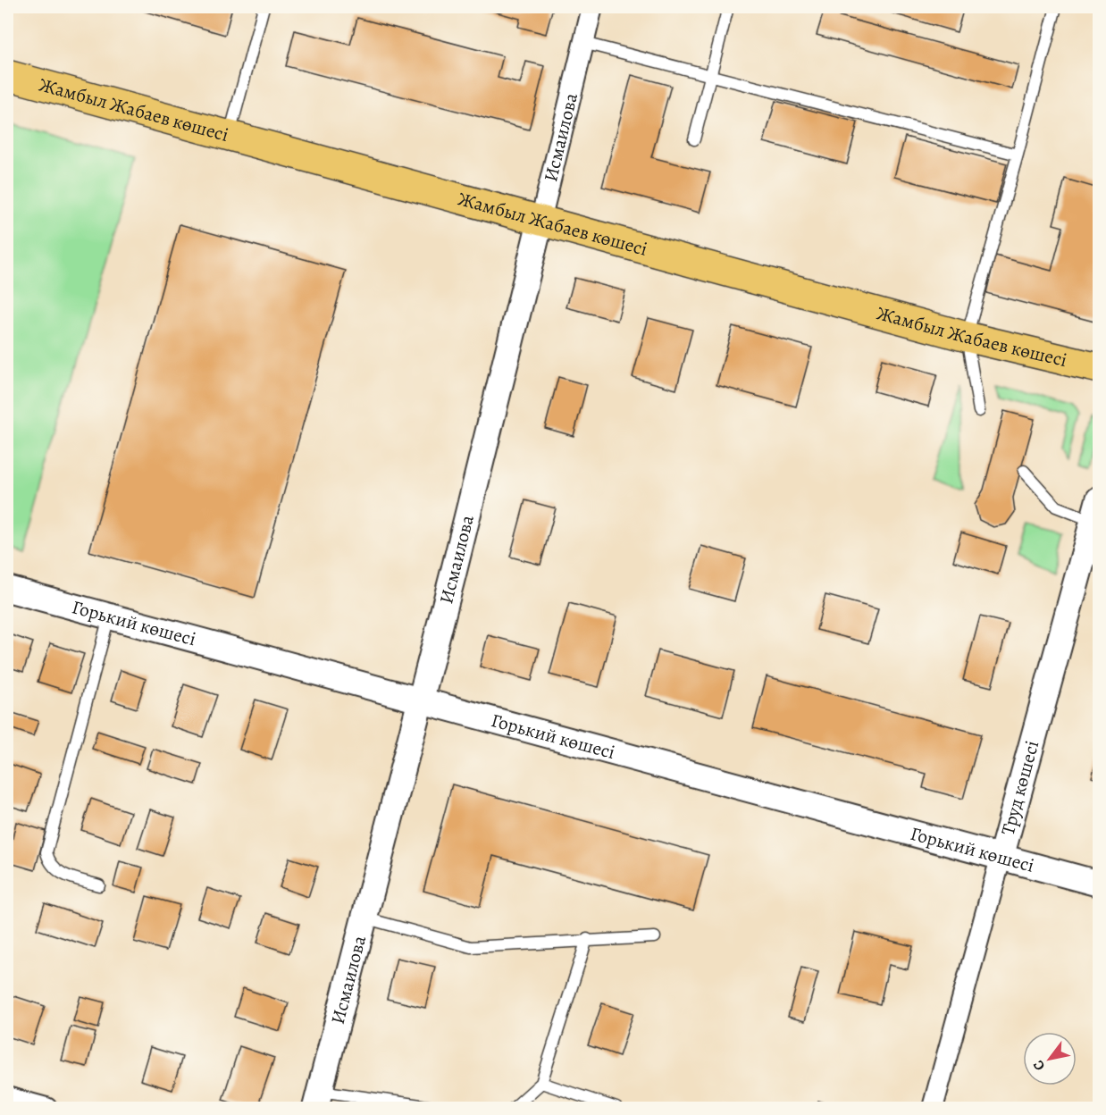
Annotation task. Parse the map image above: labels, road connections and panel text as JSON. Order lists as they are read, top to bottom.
{
  "streets": {
    "main road": ["Жамбыл Жабаев көшесі"],
    "street": ["Исмаилова", "Горький көшесі", "Труд көшесі"]
  },
  "crossings": [
    ["Жамбыл Жабаев көшесі", "Исмаилова"],
    ["Исмаилова", "Горький көшесі"],
    ["Горький көшесі", "Труд көшесі"]
  ],
  "north": "bottom left"
}
